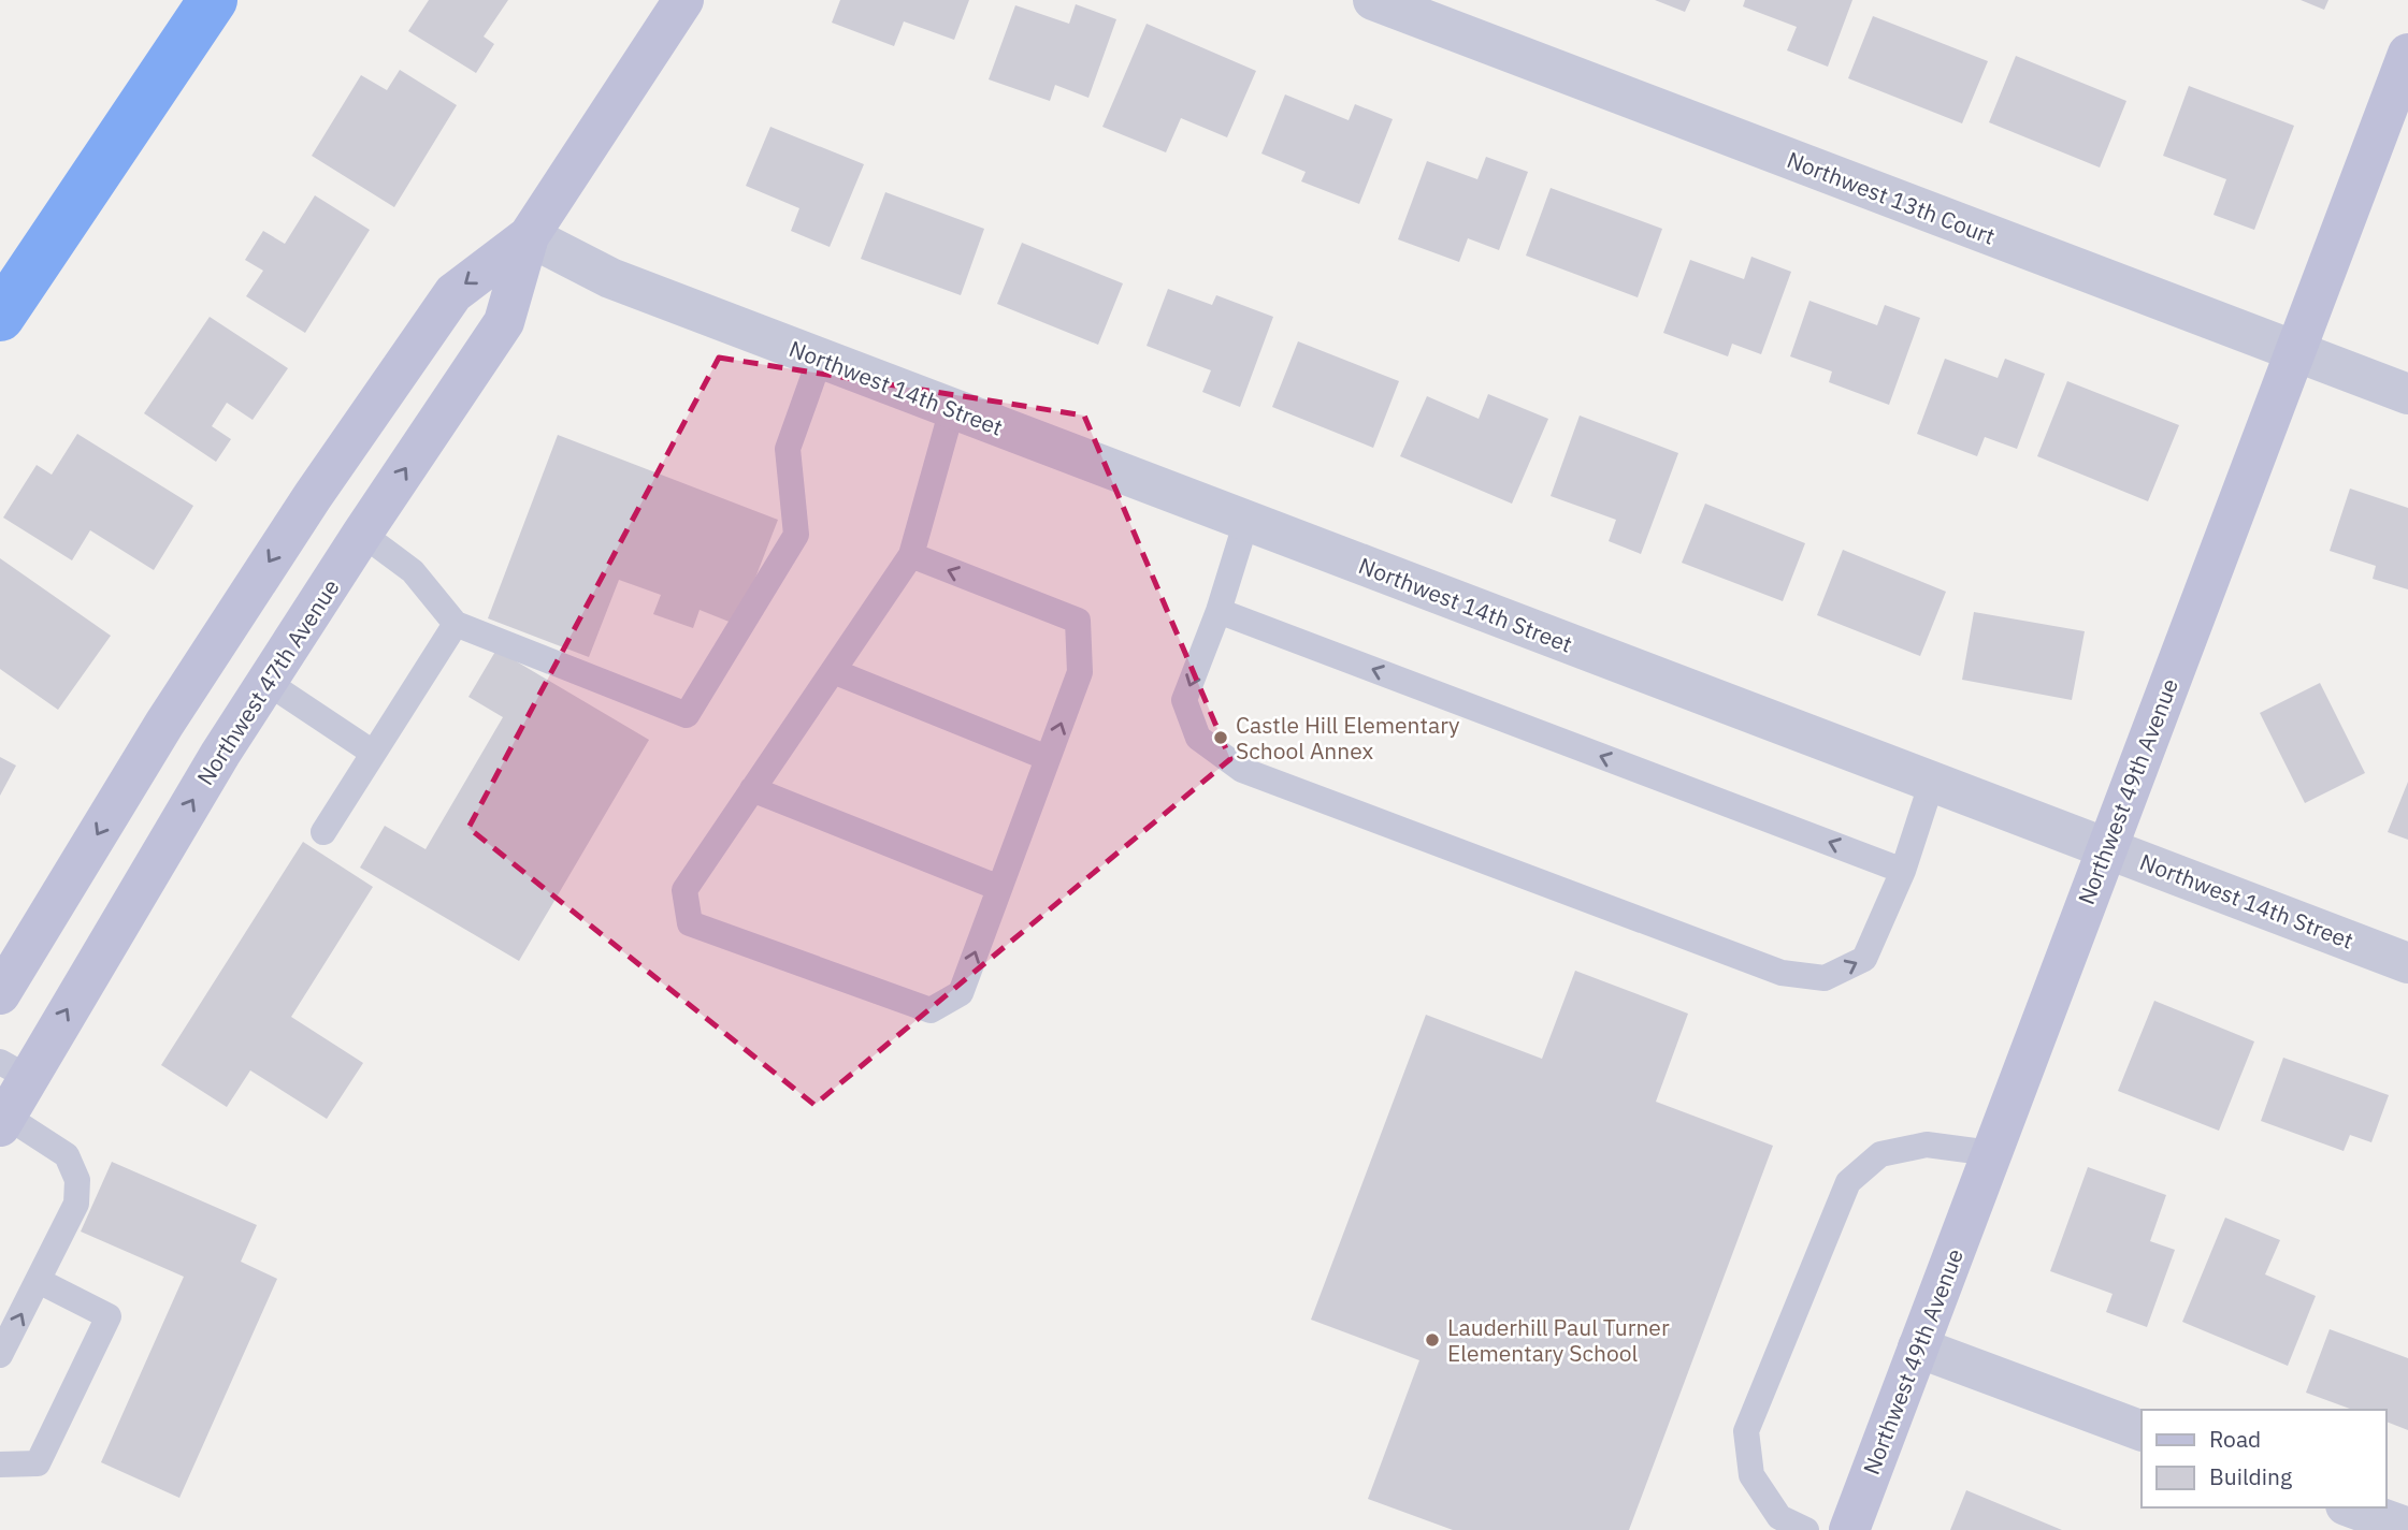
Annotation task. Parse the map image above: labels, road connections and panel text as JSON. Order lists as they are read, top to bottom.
{
  "streets": {
    "street": [
      "Northwest 13th Court",
      "Northwest 14th Street",
      "Northwest 47th Avenue",
      "Northwest 49th Avenue"
    ]
  },
  "crossings": [
    ["Northwest 13th Court", "Northwest 49th Avenue"],
    ["Northwest 14th Street", "Northwest 47th Avenue"],
    ["Northwest 14th Street", "Northwest 49th Avenue"]
  ],
  "places": ["Castle Hill Elementary School Annex", "Lauderhill Paul Turner Elementary School"],
  "legend": ["Road", "Building"]
}
